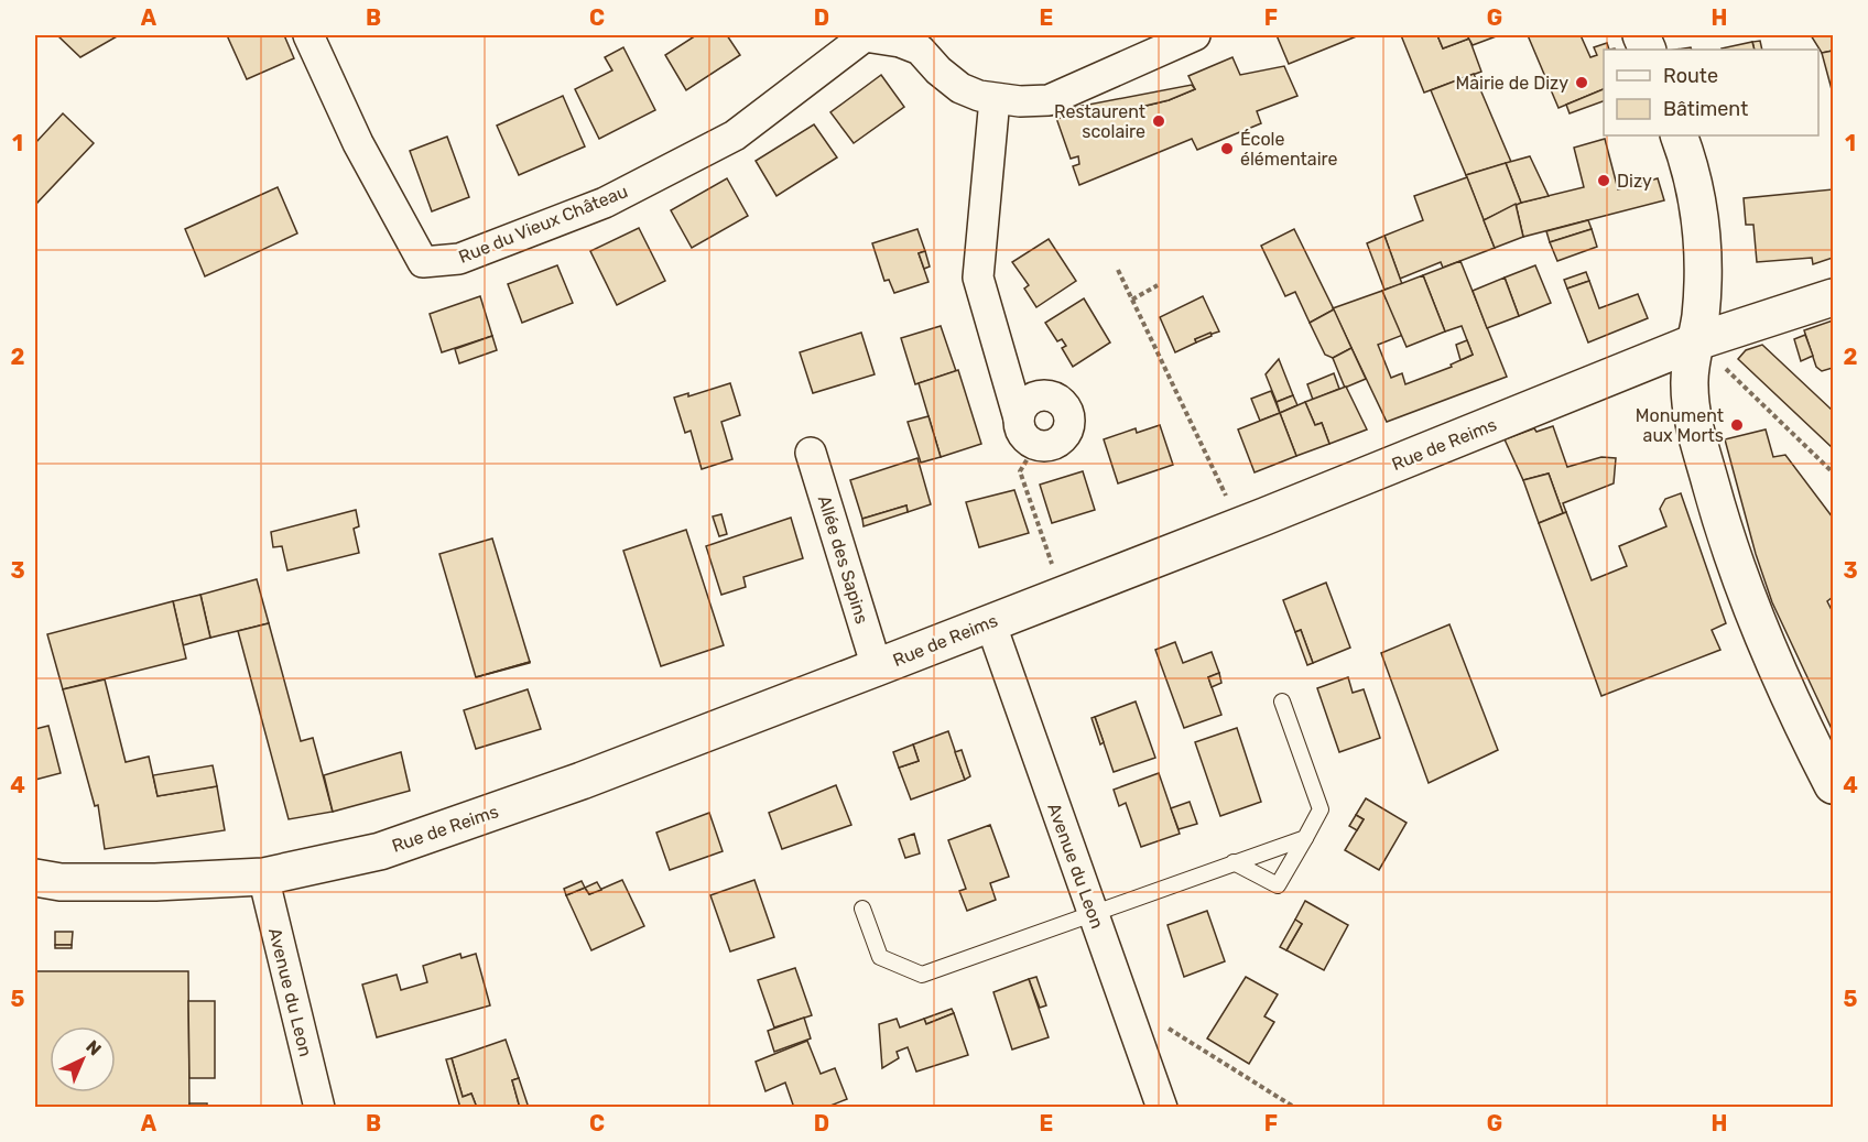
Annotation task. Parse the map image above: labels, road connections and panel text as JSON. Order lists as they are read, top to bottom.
{
  "streets": {
    "main road": ["Rue de Reims"],
    "street": ["Rue du Vieux Château", "Allée des Sapins", "Avenue du Leon"]
  },
  "crossings": [
    ["Rue de Reims", "Allée des Sapins"],
    ["Rue de Reims", "Avenue du Leon"]
  ],
  "places": [
    "Mairie de Dizy",
    "Restaurent scolaire",
    "École élémentaire",
    "Dizy",
    "Monument aux Morts"
  ],
  "legend": ["Route", "Bâtiment"],
  "north": "top right",
  "grid": {
    "columns": [
      "A",
      "B",
      "C",
      "D",
      "E",
      "F",
      "G",
      "H"
    ],
    "rows": [
      "1",
      "2",
      "3",
      "4",
      "5"
    ]
  }
}
